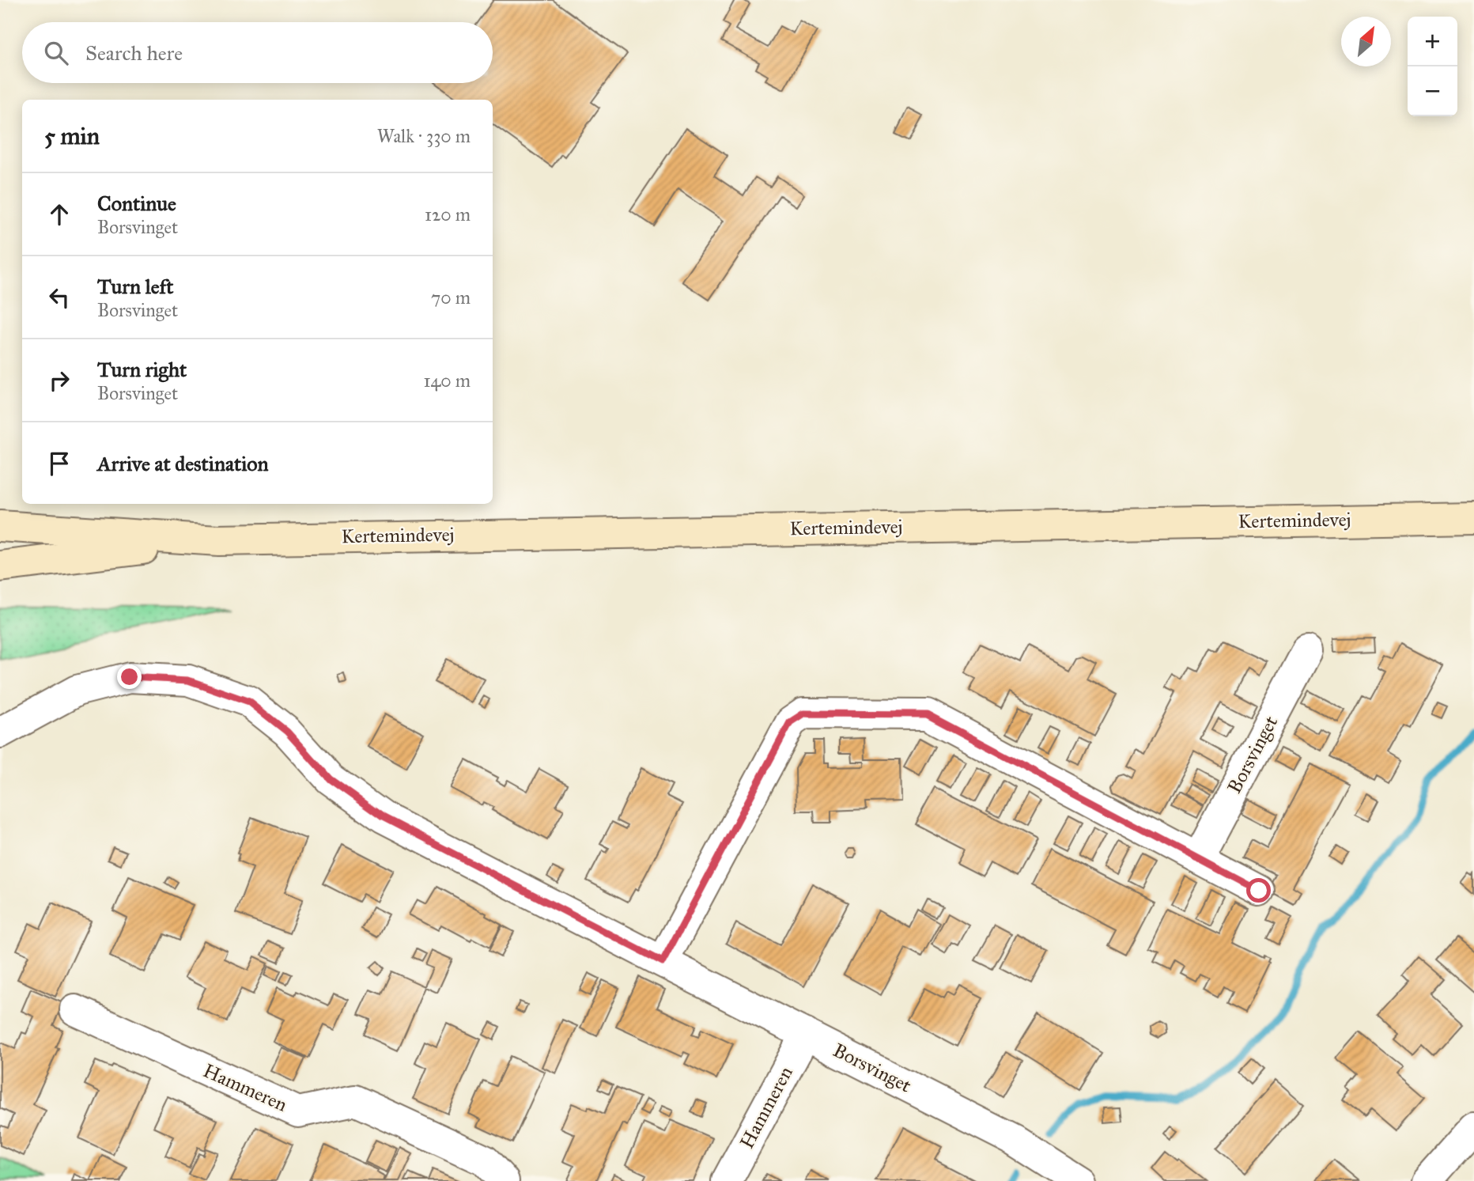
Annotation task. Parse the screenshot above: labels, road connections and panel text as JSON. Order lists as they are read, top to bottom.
{
  "streets": {
    "main road": ["Kertemindevej"],
    "street": ["Borsvinget", "Hammeren"]
  },
  "crossings": [
    ["Borsvinget", "Hammeren"]
  ],
  "north": "top right",
  "page": {
    "map_buttons": ["+", "−"],
    "search": "Search here",
    "heading": ["5 min", "Walk · 330 m"],
    "list": [
      ["Continue", "Borsvinget", "120 m"],
      ["Turn left", "Borsvinget", "70 m"],
      ["Turn right", "Borsvinget", "140 m"],
      "Arrive at destination"
    ]
  }
}
